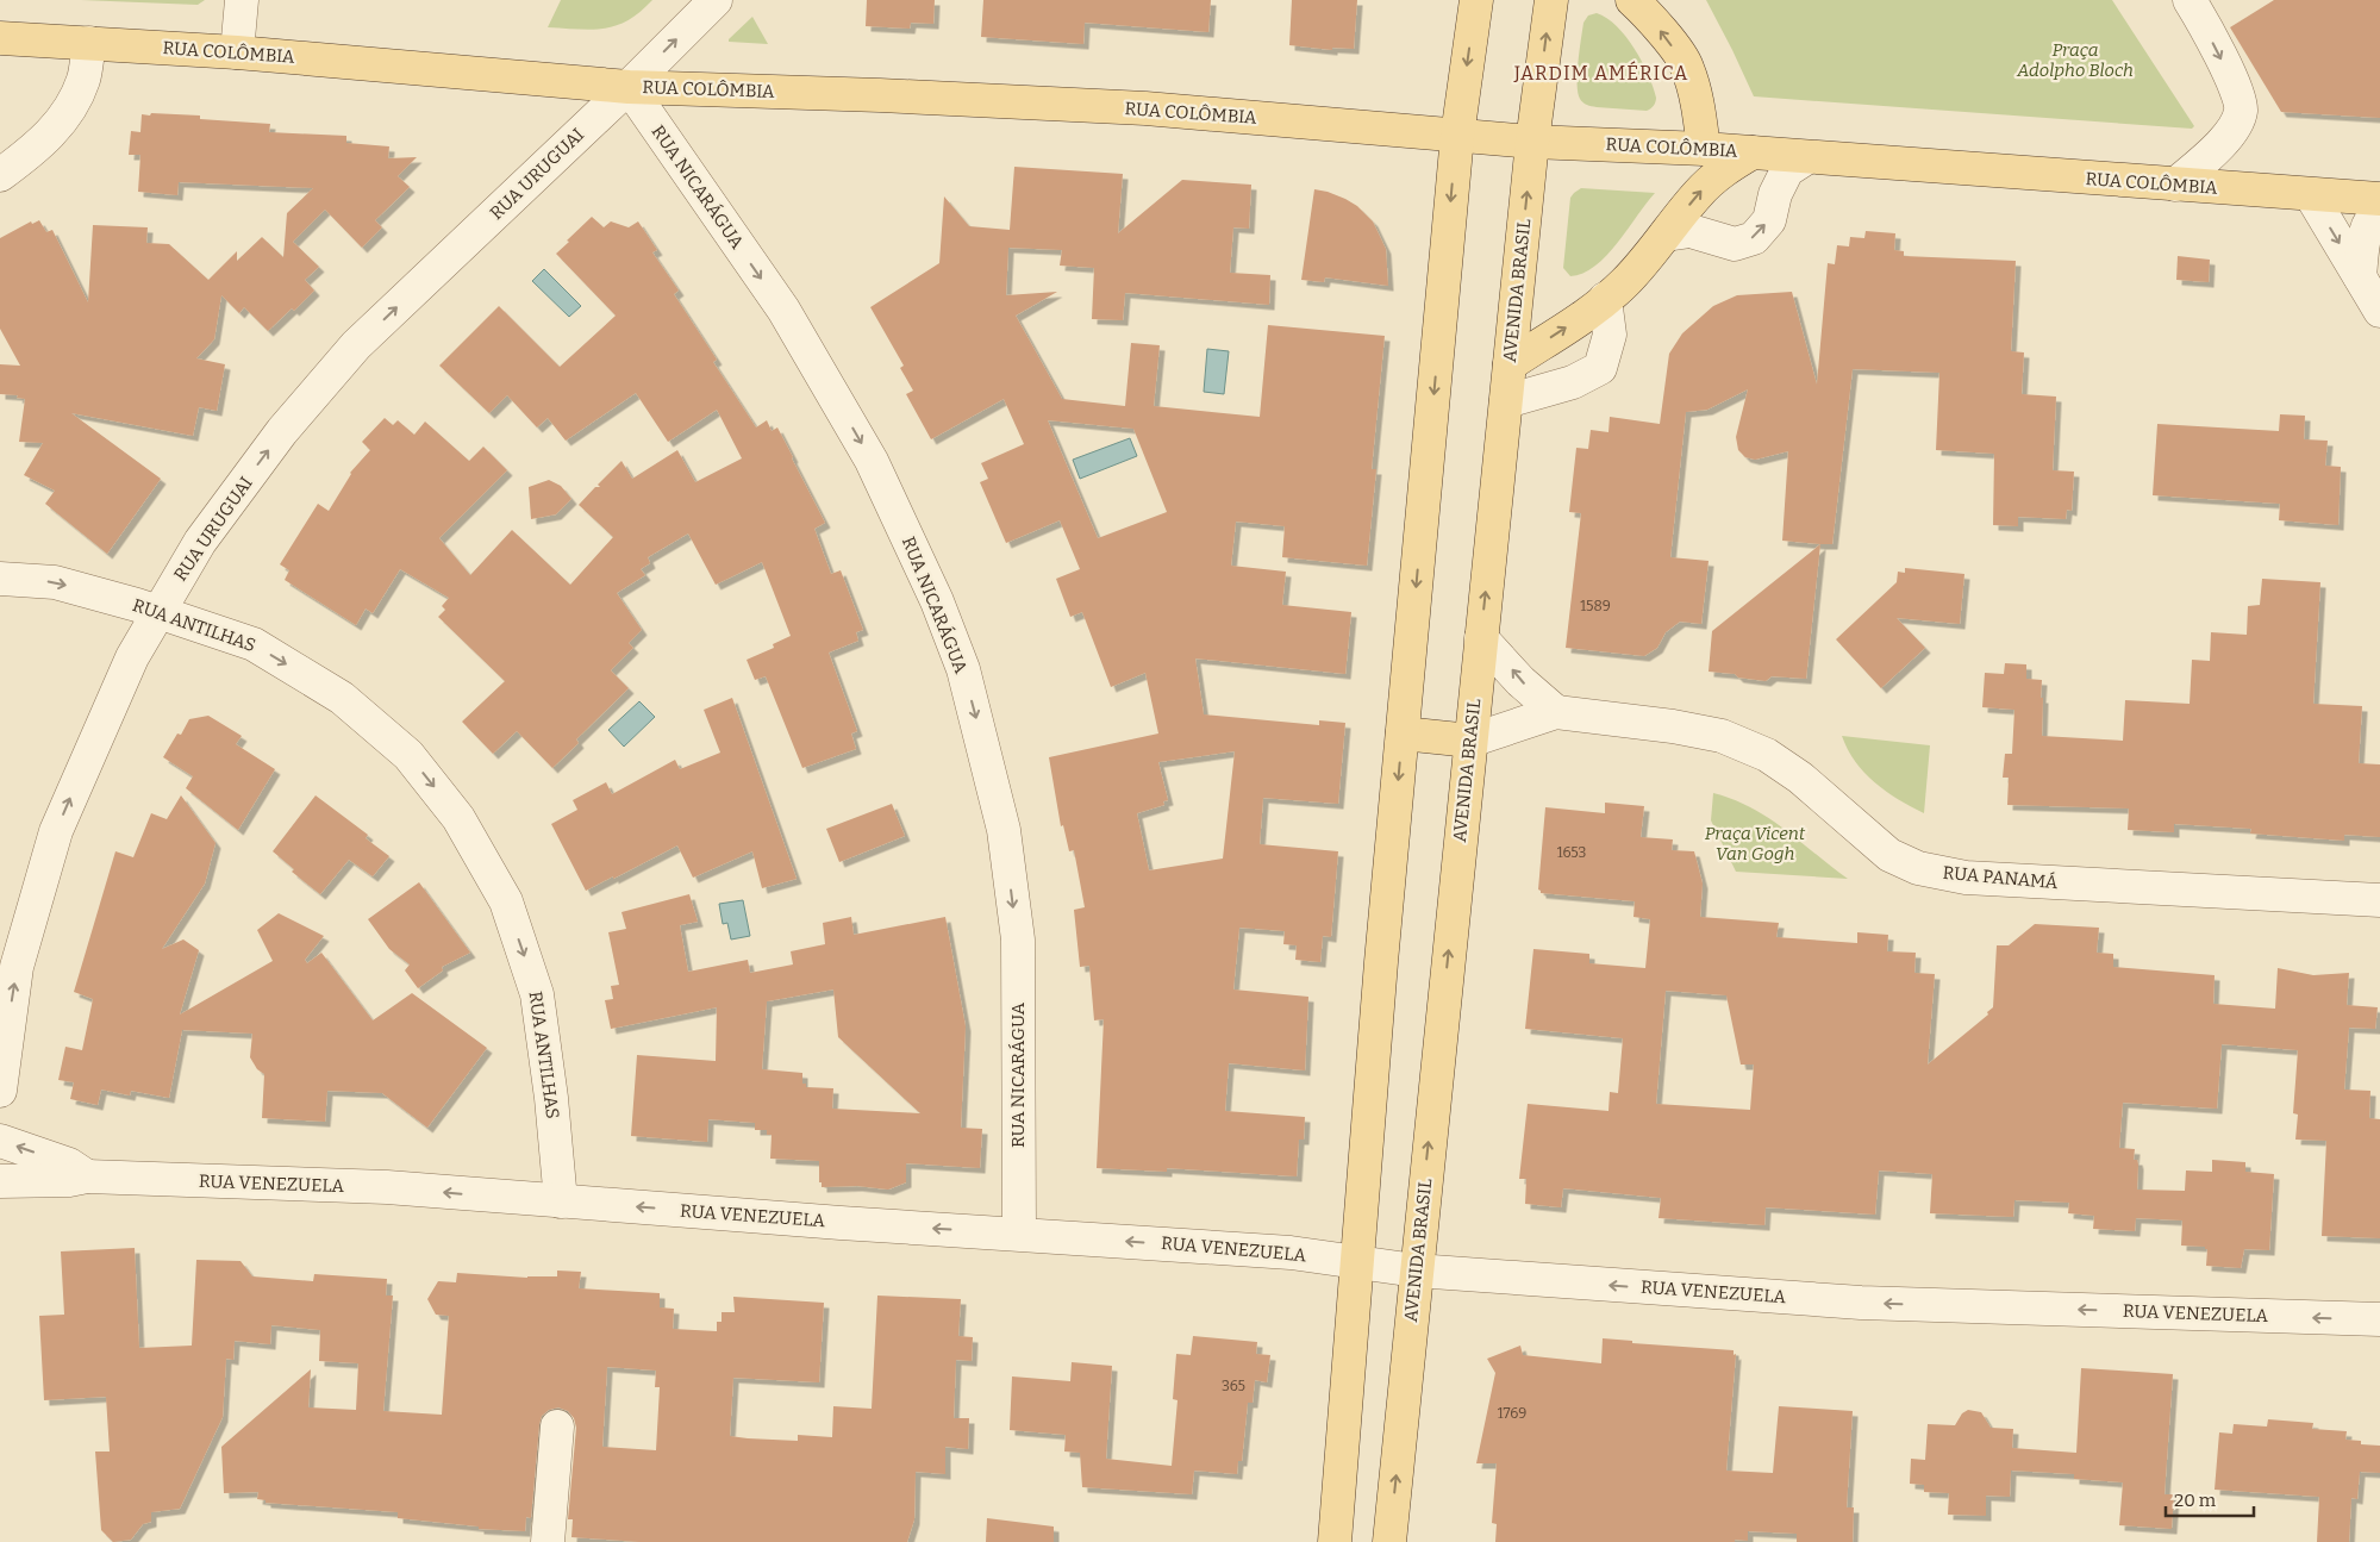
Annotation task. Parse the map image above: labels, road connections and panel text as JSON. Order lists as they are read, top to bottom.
{
  "streets": {
    "main road": ["RUA COLÔMBIA", "AVENIDA BRASIL"],
    "street": [
      "RUA URUGUAI",
      "RUA NICARÁGUA",
      "RUA ANTILHAS",
      "RUA PANAMÁ",
      "RUA VENEZUELA"
    ]
  },
  "crossings": [
    ["RUA COLÔMBIA", "RUA URUGUAI"],
    ["RUA COLÔMBIA", "RUA NICARÁGUA"],
    ["RUA COLÔMBIA", "AVENIDA BRASIL"],
    ["RUA URUGUAI", "RUA NICARÁGUA"],
    ["RUA URUGUAI", "RUA ANTILHAS"],
    ["RUA NICARÁGUA", "RUA VENEZUELA"],
    ["AVENIDA BRASIL", "RUA PANAMÁ"],
    ["AVENIDA BRASIL", "RUA VENEZUELA"],
    ["RUA ANTILHAS", "RUA VENEZUELA"]
  ],
  "one_way": [
    "RUA URUGUAI",
    "RUA NICARÁGUA",
    "RUA ANTILHAS",
    "RUA VENEZUELA"
  ],
  "districts": ["JARDIM AMÉRICA"],
  "parks": ["Praça Adolpho Bloch", "Praça Vicent Van Gogh"],
  "house_numbers": [
    "1589",
    "1653",
    "365",
    "1769"
  ],
  "scale_bar": "20 m"
}
